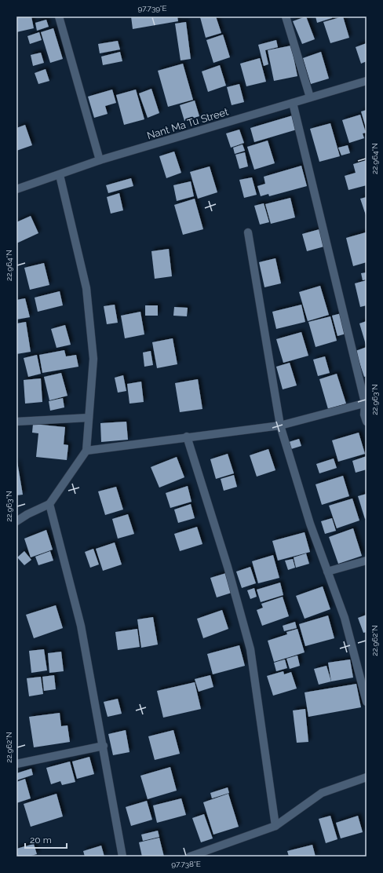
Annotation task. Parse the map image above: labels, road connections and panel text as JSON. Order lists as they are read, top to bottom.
{
  "streets": {
    "street": ["Nant Ma Tu Street"]
  },
  "scale_bar": "20 m",
  "coordinates": [
    "97.739°E",
    "22.964°N",
    "22.963°N",
    "22.962°N",
    "97.738°E"
  ]
}
